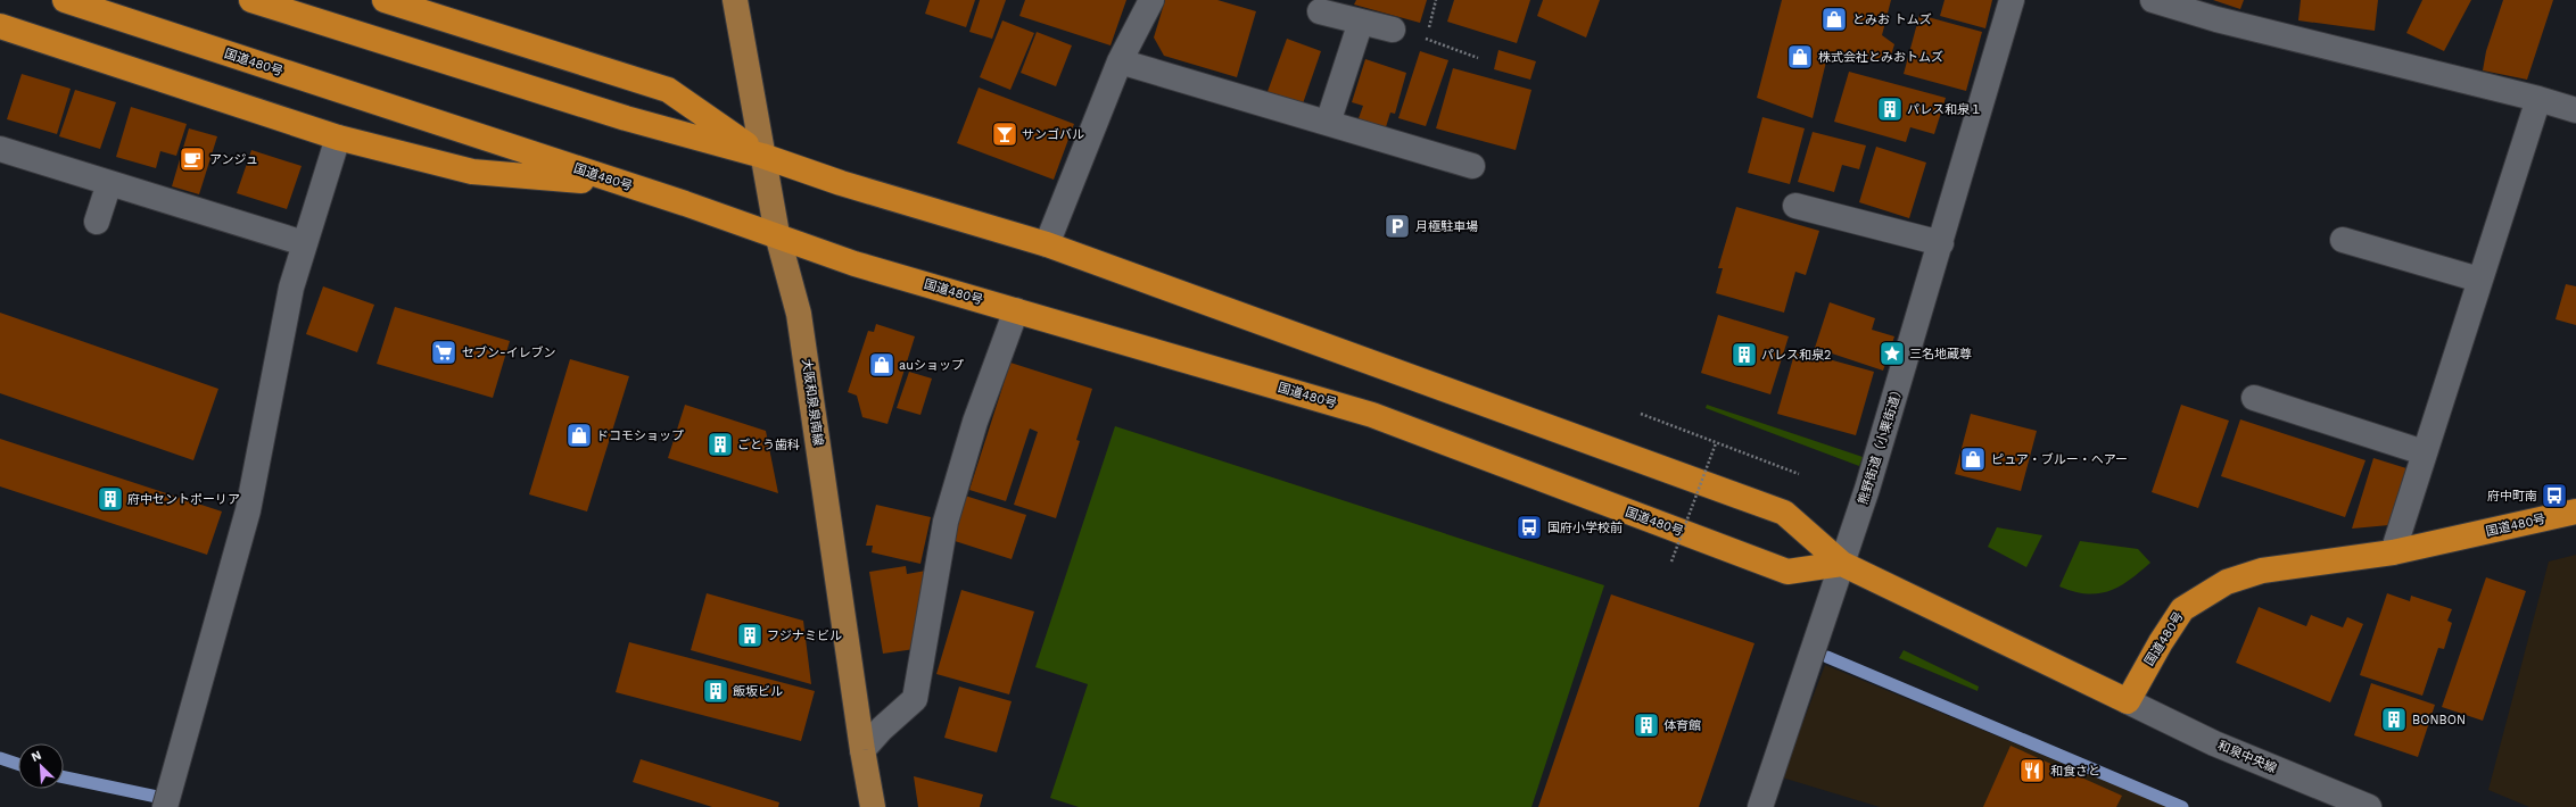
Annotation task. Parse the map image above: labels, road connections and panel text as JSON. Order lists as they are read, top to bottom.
{
  "streets": {
    "highway": ["国道480号"],
    "main road": ["大阪和泉泉南線"],
    "street": ["熊野街道（小栗街道）", "和泉中央線"]
  },
  "crossings": [
    ["国道480号", "大阪和泉泉南線"],
    ["国道480号", "熊野街道（小栗街道）"],
    ["国道480号", "和泉中央線"]
  ],
  "places": {
    "shop": [
      "とみお トムズ",
      "株式会社とみおトムズ",
      "auショップ",
      "ドコモショップ",
      "ピュア・ブルー・ヘアー"
    ],
    "building": [
      "パレス和泉１",
      "パレス和泉2",
      "ごとう歯科",
      "府中セントポーリア",
      "フジナミビル",
      "飯坂ビル",
      "BONBON",
      "体育館"
    ],
    "bar": ["サンゴバル"],
    "cafe": ["アンジュ"],
    "parking": ["月極駐車場"],
    "supermarket": ["セブン-イレブン"],
    "place": ["三名地蔵尊"],
    "bus stop": ["府中町南", "国府小学校前"],
    "restaurant": ["和食さと"]
  },
  "north": "top left"
}
